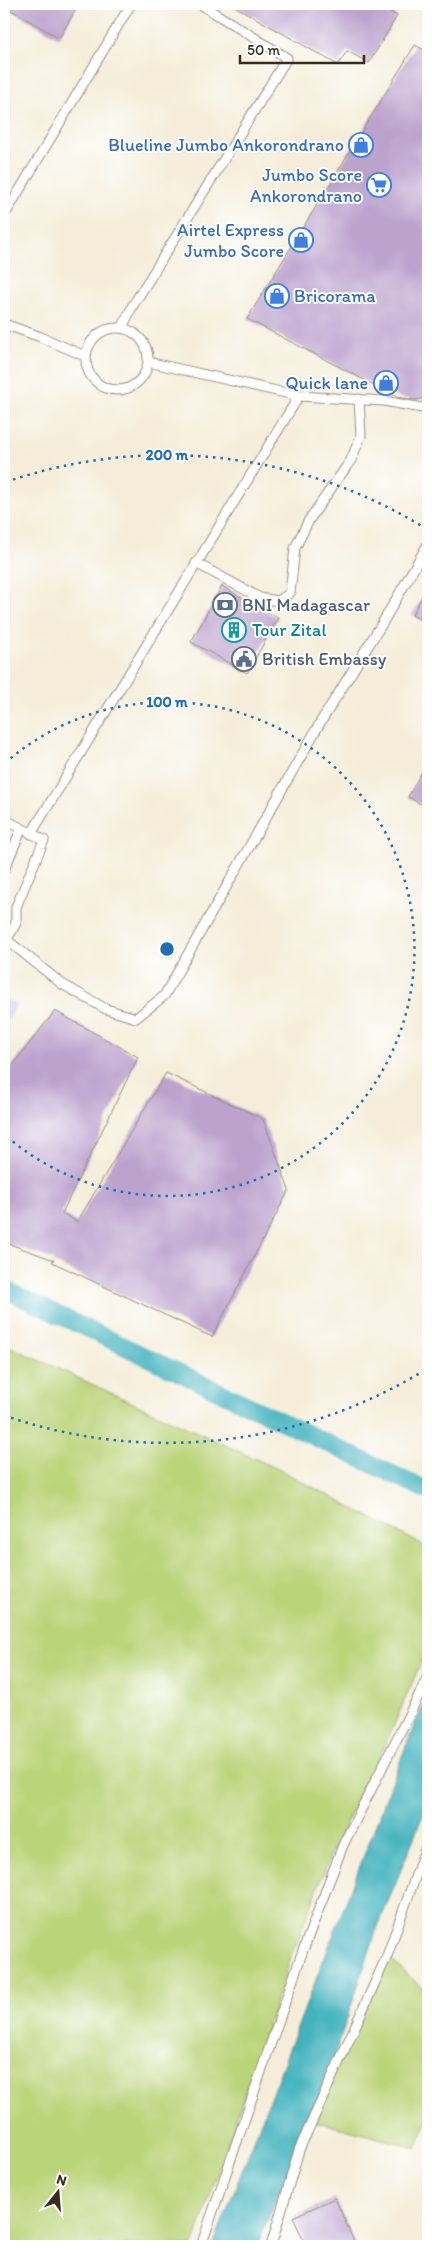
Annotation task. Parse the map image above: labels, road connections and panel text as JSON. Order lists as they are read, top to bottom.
{
  "places": {
    "shop": [
      "Blueline Jumbo Ankorondrano",
      "Airtel Express Jumbo Score",
      "Bricorama",
      "Quick lane"
    ],
    "supermarket": ["Jumbo Score Ankorondrano"],
    "bank": ["BNI Madagascar"],
    "building": ["Tour Zital"],
    "public building": ["British Embassy"]
  },
  "scale_bar": "50 m",
  "north": "top",
  "rings": ["200 m", "100 m"]
}
